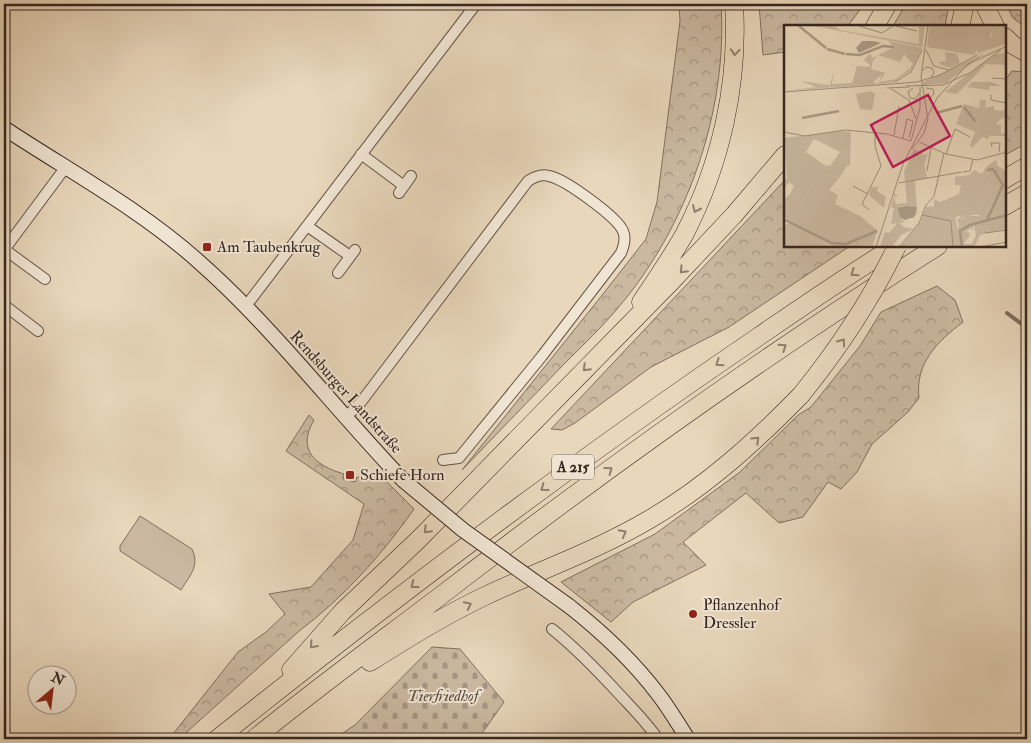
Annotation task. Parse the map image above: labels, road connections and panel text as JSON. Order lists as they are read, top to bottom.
{
  "streets": {
    "highway": ["A 215"],
    "street": ["Rendsburger Landstraße"]
  },
  "parks": ["Tierfriedhof"],
  "places": {
    "transit": ["Am Taubenkrug", "Schiefe Horn"],
    "other": ["Pflanzenhof Dressler"]
  },
  "north": "top right"
}
